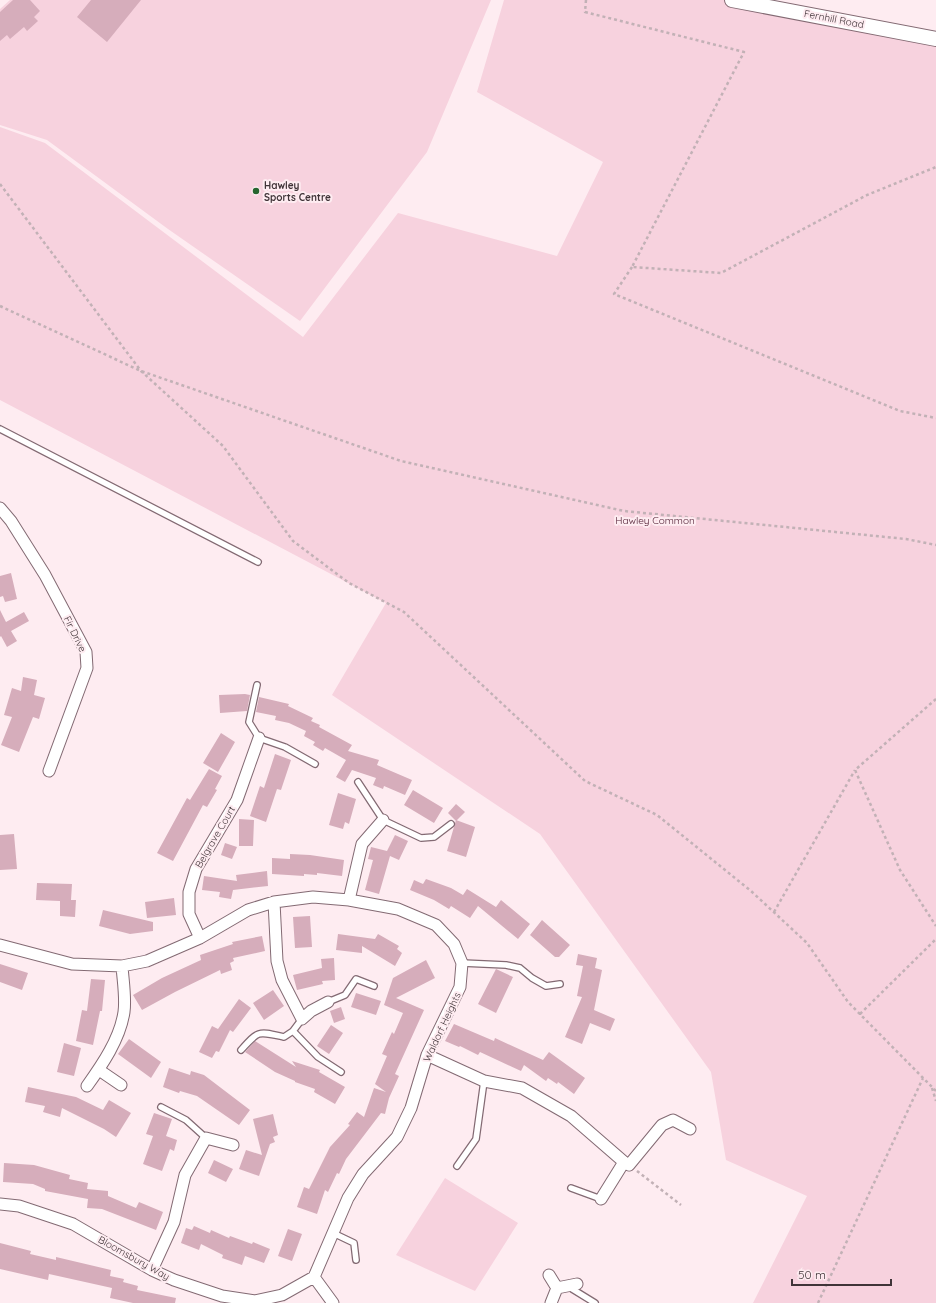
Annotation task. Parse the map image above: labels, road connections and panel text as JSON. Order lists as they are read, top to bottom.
{
  "streets": {
    "street": [
      "Fernhill Road",
      "Fir Drive",
      "Belgrave Court",
      "Waldorf Heights",
      "Bloomsbury Way"
    ]
  },
  "crossings": [
    ["Belgrave Court", "Waldorf Heights"],
    ["Waldorf Heights", "Bloomsbury Way"]
  ],
  "parks": ["Hawley Common"],
  "places": ["Hawley Sports Centre"],
  "scale_bar": "50 m"
}
